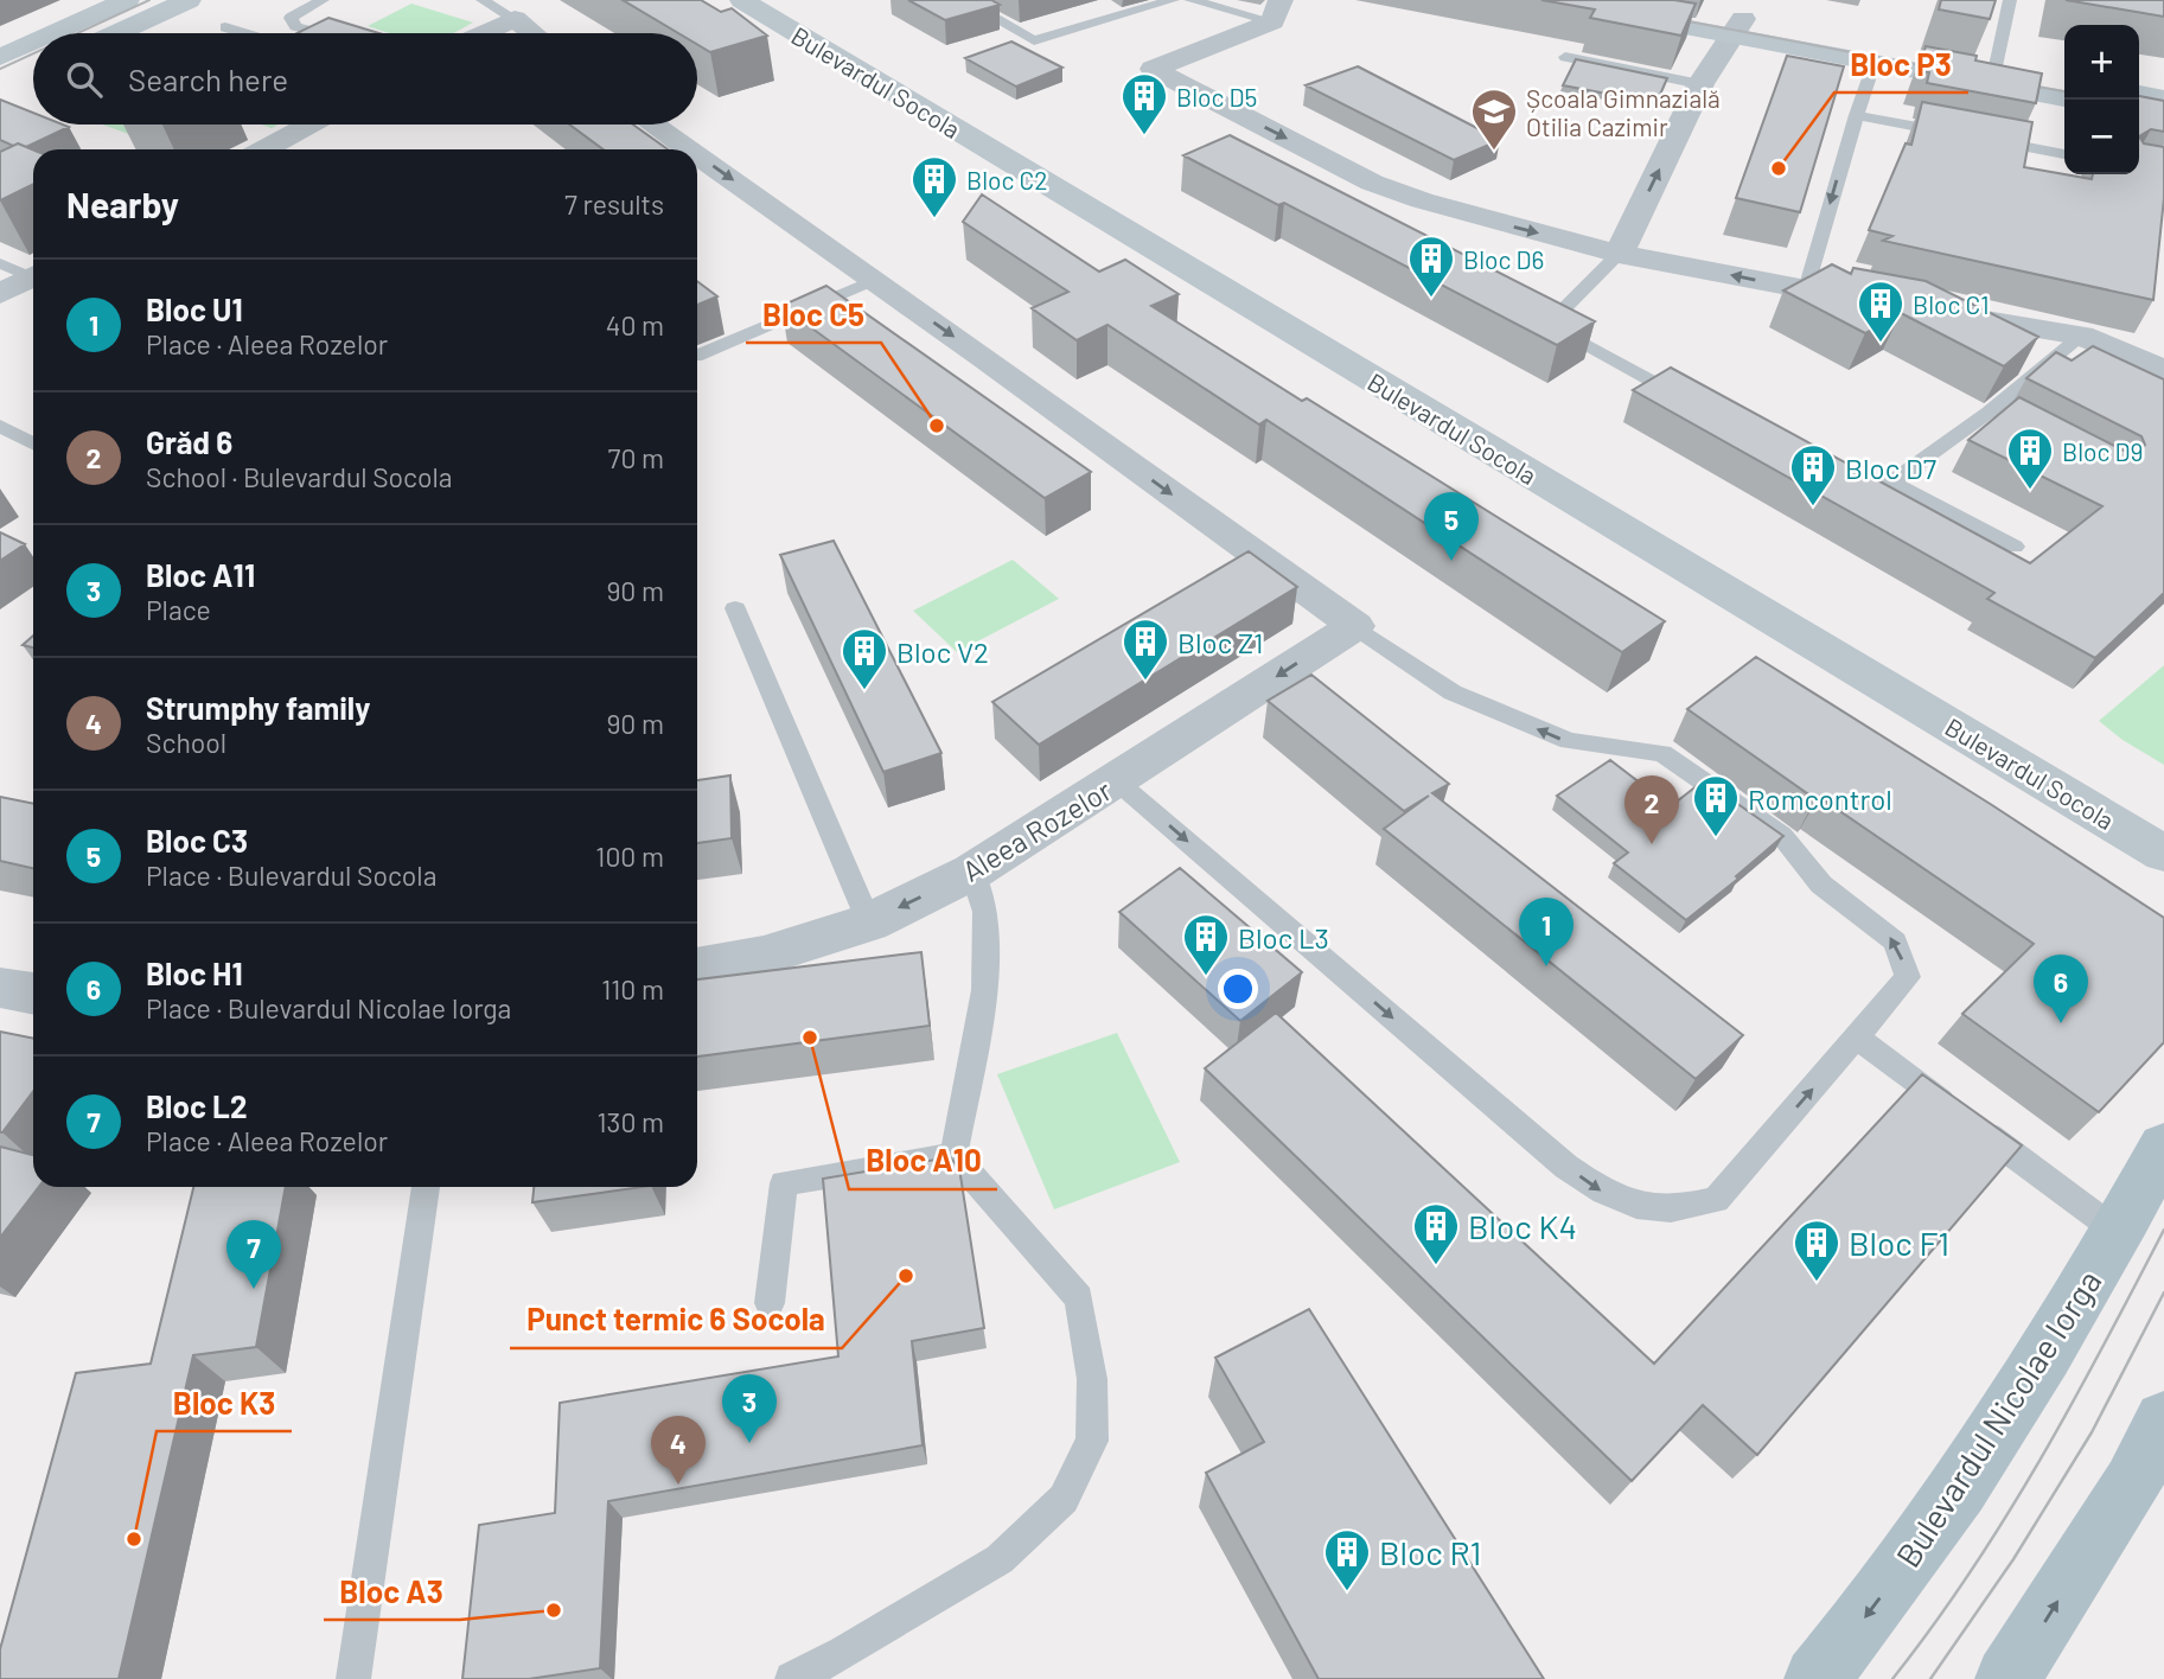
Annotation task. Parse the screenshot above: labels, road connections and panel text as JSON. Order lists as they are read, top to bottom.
{
  "streets": {
    "main road": ["Bulevardul Socola", "Bulevardul Nicolae Iorga"],
    "street": ["Aleea Rozelor"]
  },
  "one_way": ["Aleea Rozelor"],
  "places": {
    "building": [
      "Bloc D5",
      "Bloc C2",
      "Bloc D6",
      "Bloc C1",
      "Bloc D9",
      "Bloc D7",
      "Bloc Z1",
      "Bloc V2",
      "Romcontrol",
      "Bloc L3",
      "Bloc K4",
      "Bloc F1",
      "Bloc R1"
    ],
    "school or university": ["Școala Gimnazială Otilia Cazimir"],
    "other": [
      "Bloc P3",
      "Bloc C5",
      "Bloc A10",
      "Punct termic 6 Socola",
      "Bloc K3",
      "Bloc A3"
    ]
  },
  "page": {
    "map_buttons": ["+", "−"],
    "search": "Search here",
    "heading": ["Nearby", "7 results"],
    "list": [
      {
        "mark": "1",
        "name": "Bloc U1",
        "note": "Place · Aleea Rozelor",
        "value": "40 m"
      },
      {
        "mark": "2",
        "name": "Grăd 6",
        "note": "School · Bulevardul Socola",
        "value": "70 m"
      },
      {
        "mark": "3",
        "name": "Bloc A11",
        "note": "Place",
        "value": "90 m"
      },
      {
        "mark": "4",
        "name": "Strumphy family",
        "note": "School",
        "value": "90 m"
      },
      {
        "mark": "5",
        "name": "Bloc C3",
        "note": "Place · Bulevardul Socola",
        "value": "100 m"
      },
      {
        "mark": "6",
        "name": "Bloc H1",
        "note": "Place · Bulevardul Nicolae Iorga",
        "value": "110 m"
      },
      {
        "mark": "7",
        "name": "Bloc L2",
        "note": "Place · Aleea Rozelor",
        "value": "130 m"
      }
    ],
    "pins": [
      "5",
      "2",
      "1",
      "6",
      "7",
      "3",
      "4"
    ]
  }
}
